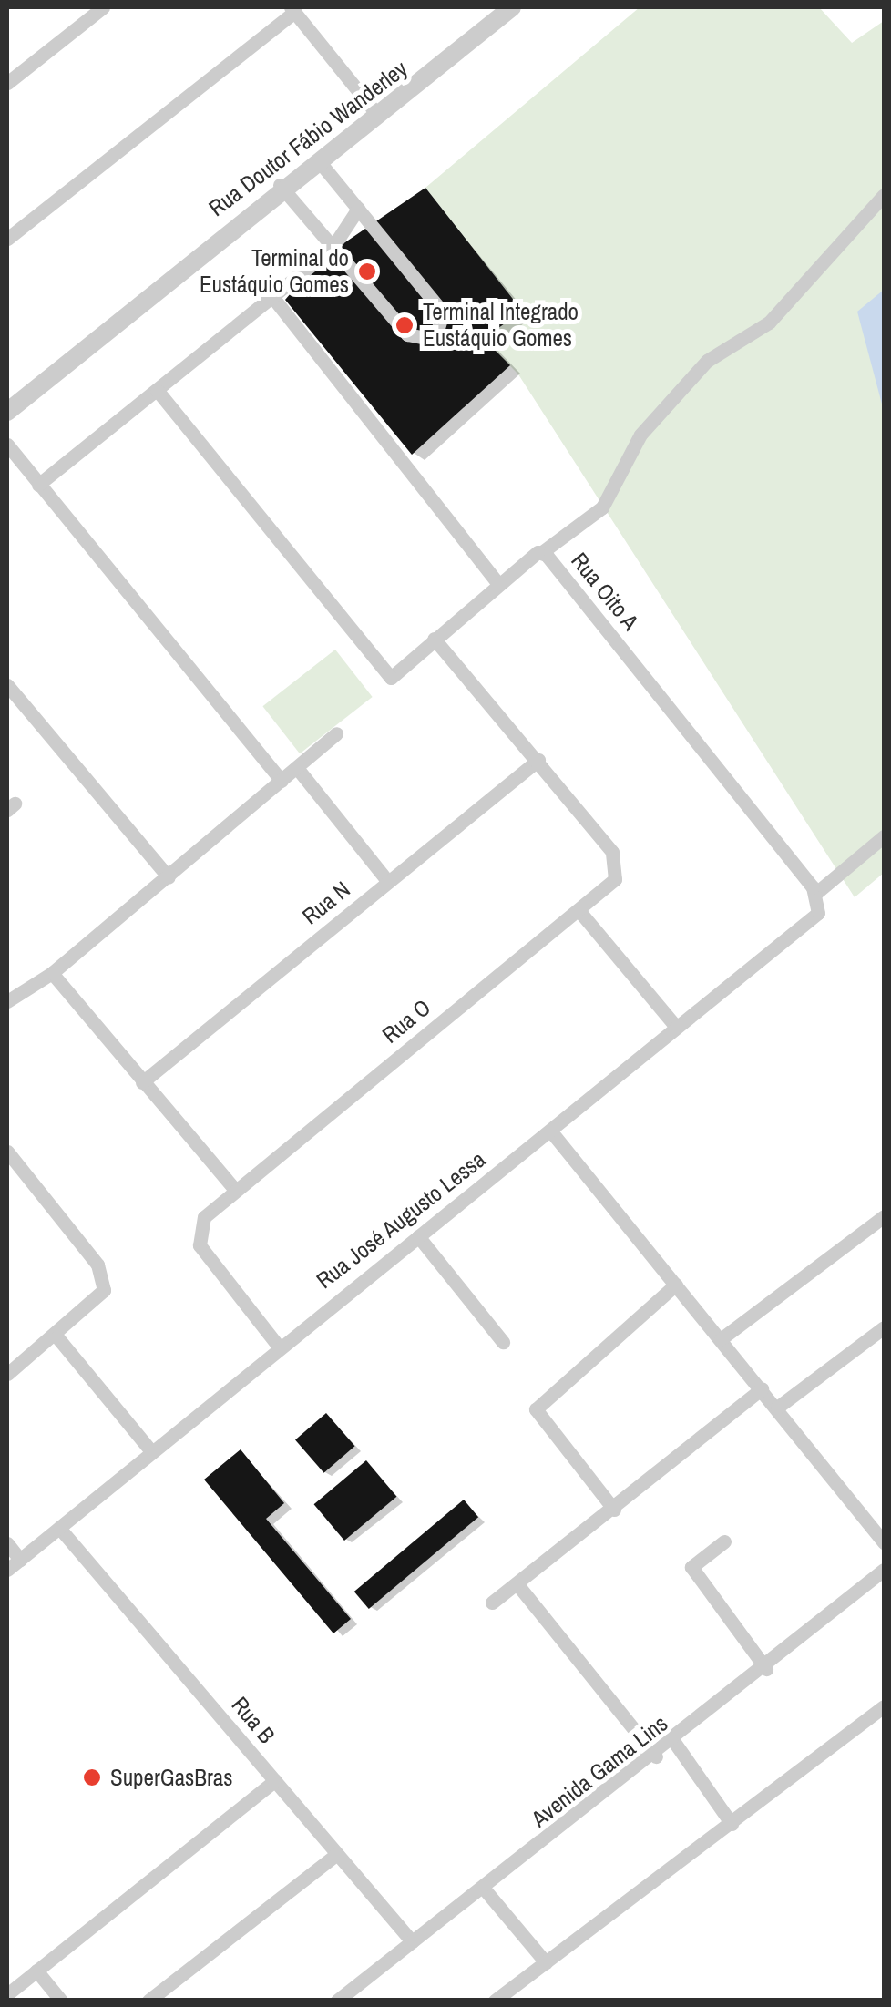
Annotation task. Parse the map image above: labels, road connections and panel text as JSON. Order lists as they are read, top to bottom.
{
  "streets": {
    "street": [
      "Rua Doutor Fábio Wanderley",
      "Rua Oito A",
      "Rua N",
      "Rua O",
      "Rua José Augusto Lessa",
      "Rua B",
      "Avenida Gama Lins"
    ]
  },
  "crossings": [
    ["Rua Oito A", "Rua José Augusto Lessa"],
    ["Rua N", "Rua O"],
    ["Rua O", "Rua José Augusto Lessa"],
    ["Rua José Augusto Lessa", "Rua B"],
    ["Rua B", "Avenida Gama Lins"]
  ],
  "places": ["Terminal do Eustáquio Gomes", "Terminal Integrado Eustáquio Gomes", "SuperGasBras"]
}
